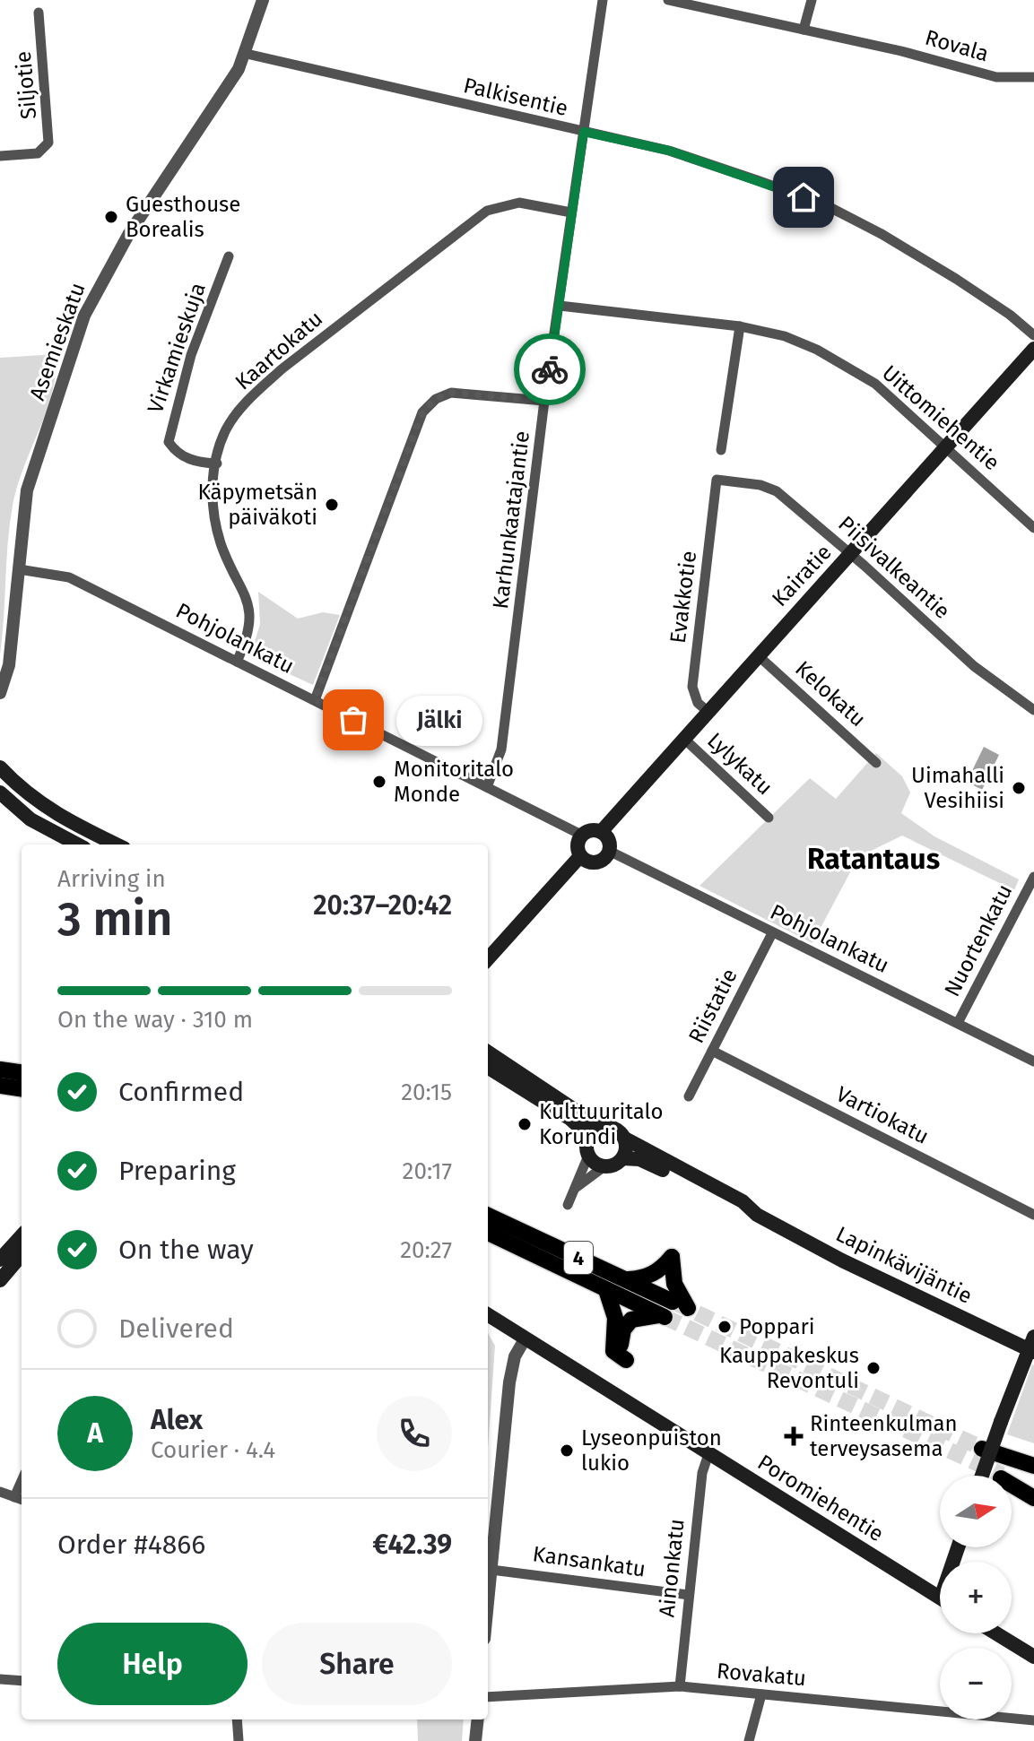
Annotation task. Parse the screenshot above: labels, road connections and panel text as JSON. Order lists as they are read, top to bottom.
{
  "streets": {
    "highway": ["4"],
    "main road": ["Kairatie", "Lapinkävijäntie", "Poromiehentie"],
    "street": [
      "Rovala",
      "Siljotie",
      "Palkisentie",
      "Asemieskatu",
      "Virkamieskuja",
      "Kaartokatu",
      "Uittomiehentie",
      "Karhunkaatajantie",
      "Piisivalkeantie",
      "Evakkotie",
      "Pohjolankatu",
      "Kelokatu",
      "Lylykatu",
      "Nuortenkatu",
      "Riistatie",
      "Vartiokatu",
      "Kansankatu",
      "Ainonkatu",
      "Rovakatu"
    ]
  },
  "crossings": [
    ["Palkisentie", "Asemieskatu"],
    ["Palkisentie", "Karhunkaatajantie"],
    ["Asemieskatu", "Pohjolankatu"],
    ["Virkamieskuja", "Kaartokatu"],
    ["Kaartokatu", "Karhunkaatajantie"],
    ["Kaartokatu", "Pohjolankatu"],
    ["Uittomiehentie", "Karhunkaatajantie"],
    ["Uittomiehentie", "Kairatie"],
    ["Karhunkaatajantie", "Pohjolankatu"],
    ["Piisivalkeantie", "Kairatie"],
    ["Piisivalkeantie", "Evakkotie"],
    ["Kairatie", "Evakkotie"],
    ["Kairatie", "Pohjolankatu"],
    ["Kairatie", "Kelokatu"],
    ["Kairatie", "Lylykatu"],
    ["Pohjolankatu", "Nuortenkatu"],
    ["Pohjolankatu", "Riistatie"],
    ["Riistatie", "Vartiokatu"],
    ["Poromiehentie", "Ainonkatu"],
    ["Kansankatu", "Ainonkatu"],
    ["Ainonkatu", "Rovakatu"]
  ],
  "districts": ["Ratantaus"],
  "places": {
    "other": [
      "Guesthouse Borealis",
      "Käpymetsän päiväkoti",
      "Jälki",
      "Monitoritalo Monde",
      "Uimahalli Vesihiisi",
      "Kulttuuritalo Korundi",
      "Poppari",
      "Kauppakeskus Revontuli",
      "Lyseonpuiston lukio"
    ],
    "health": ["Rinteenkulman terveysasema"]
  },
  "north": "right",
  "page": {
    "bubble": "Jälki",
    "heading": ["3 min", "Arriving in", "20:37–20:42"],
    "panel": [
      "Alex",
      "Courier · 4.4",
      "Order #4866",
      "€42.39"
    ],
    "bar": "On the way · 310 m",
    "list": [
      ["Confirmed", "20:15"],
      ["Preparing", "20:17"],
      ["On the way", "20:27"],
      "Delivered"
    ],
    "round": "A",
    "map_buttons": ["+", "−"],
    "buttons": ["Help", "Share"]
  }
}
